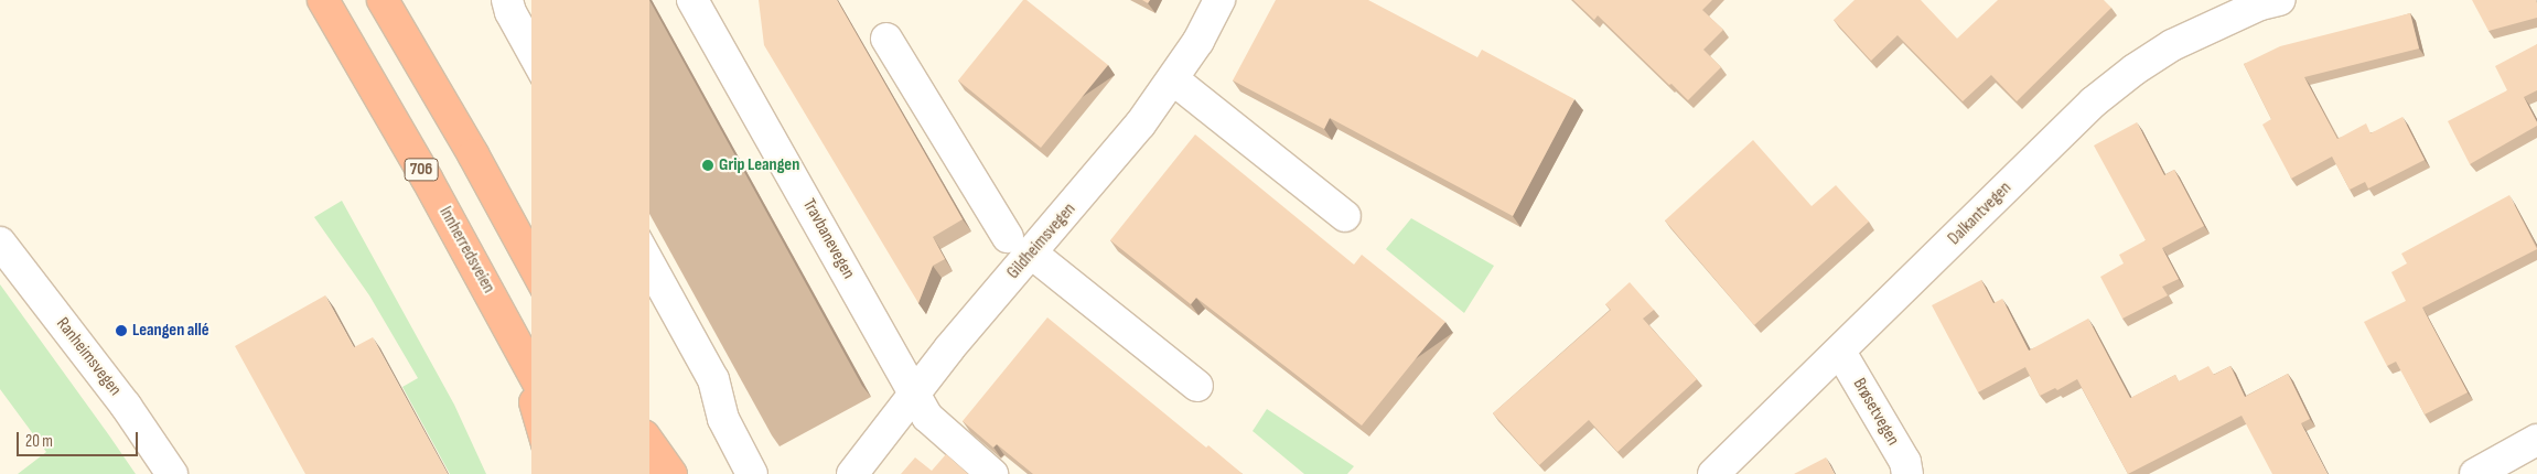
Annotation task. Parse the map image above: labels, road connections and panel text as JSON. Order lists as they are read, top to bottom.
{
  "streets": {
    "highway": ["706", "Innherredsveien"],
    "street": [
      "Dalkantvegen",
      "Travbanevegen",
      "Gildheimsvegen",
      "Ranheimsvegen",
      "Brøsetvegen"
    ]
  },
  "crossings": [
    ["706", "Innherredsveien"],
    ["Dalkantvegen", "Brøsetvegen"],
    ["Travbanevegen", "Gildheimsvegen"]
  ],
  "places": ["Grip Leangen", "Leangen allé"],
  "scale_bar": "20 m"
}
